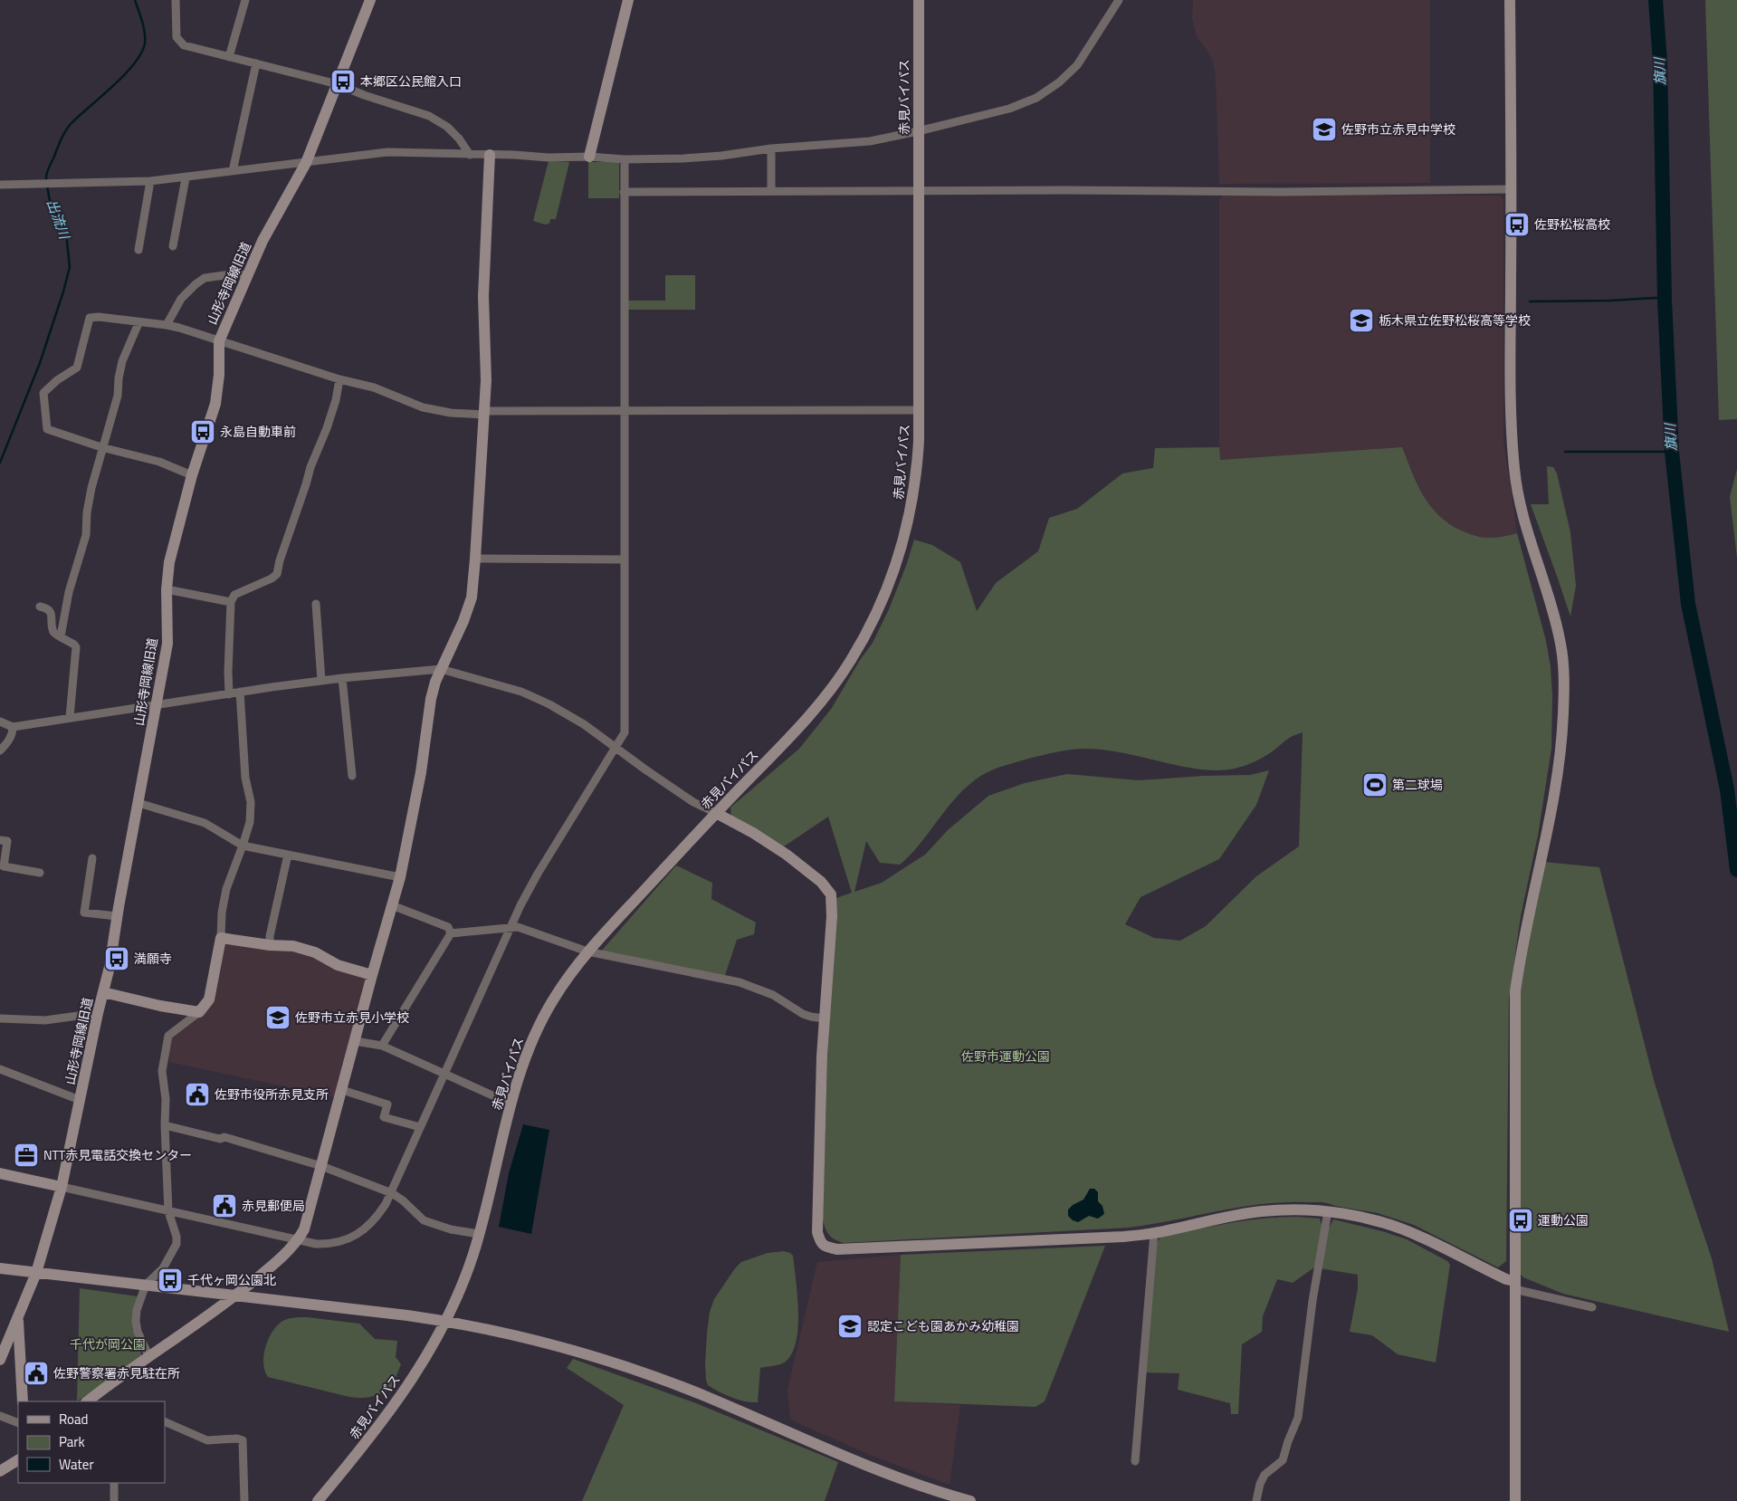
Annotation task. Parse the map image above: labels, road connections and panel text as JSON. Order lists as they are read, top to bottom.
{
  "streets": {
    "street": ["赤見バイパス", "山形寺岡線旧道"]
  },
  "water": ["旗川", "出流川"],
  "parks": ["佐野市運動公園", "千代が岡公園"],
  "places": {
    "bus stop": [
      "本郷区公民館入口",
      "佐野松桜高校",
      "永島自動車前",
      "満願寺",
      "運動公園",
      "千代ヶ岡公園北"
    ],
    "school or university": [
      "佐野市立赤見中学校",
      "栃木県立佐野松桜高等学校",
      "佐野市立赤見小学校",
      "認定こども園あかみ幼稚園"
    ],
    "sports": ["第二球場"],
    "public building": ["佐野市役所赤見支所", "赤見郵便局", "佐野警察署赤見駐在所"],
    "office": ["NTT赤見電話交換センター"]
  },
  "legend": ["Road", "Park", "Water"]
}
